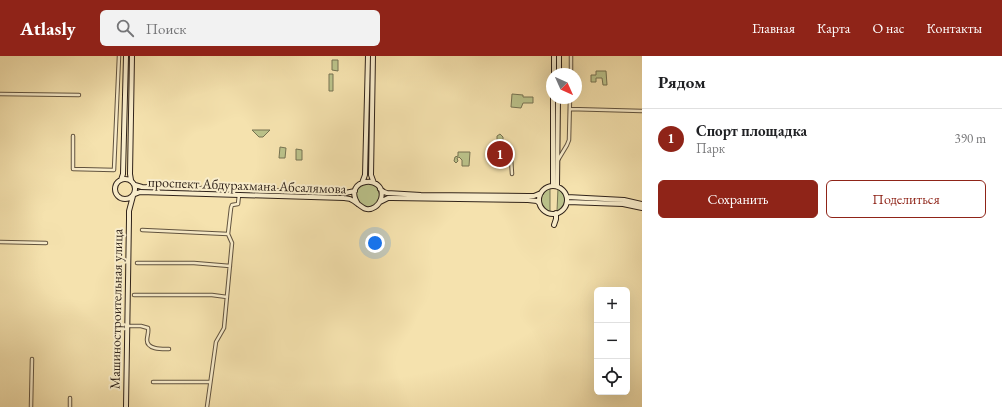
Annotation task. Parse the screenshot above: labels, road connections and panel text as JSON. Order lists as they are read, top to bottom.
{
  "streets": {
    "street": ["проспект Абдурахмана Абсалямова", "Машиностроительная улица"]
  },
  "crossings": [
    ["проспект Абдурахмана Абсалямова", "Машиностроительная улица"]
  ],
  "north": "bottom right",
  "page": {
    "header": "Atlasly",
    "search": "Поиск",
    "nav": [
      "Главная",
      "Карта",
      "О нас",
      "Контакты"
    ],
    "heading": "Рядом",
    "list": [
      {
        "mark": "1",
        "name": "Спорт площадка",
        "note": "Парк",
        "value": "390 m"
      }
    ],
    "pins": "1",
    "buttons": ["Сохранить", "Поделиться"],
    "map_buttons": ["+", "−"]
  }
}
